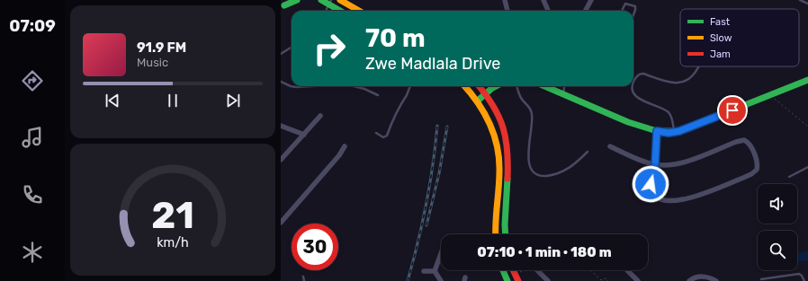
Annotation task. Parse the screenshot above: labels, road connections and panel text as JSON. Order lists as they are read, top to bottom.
{
  "legend": ["Fast", "Slow", "Jam"],
  "page": {
    "tabs": "07:09",
    "turn": ["70 m", "Zwe Madlala Drive"],
    "song": ["91.9 FM", "Music"],
    "limit": "30",
    "trip": "07:10 · 1 min · 180 m",
    "gauge": ["21", "km/h"]
  }
}
